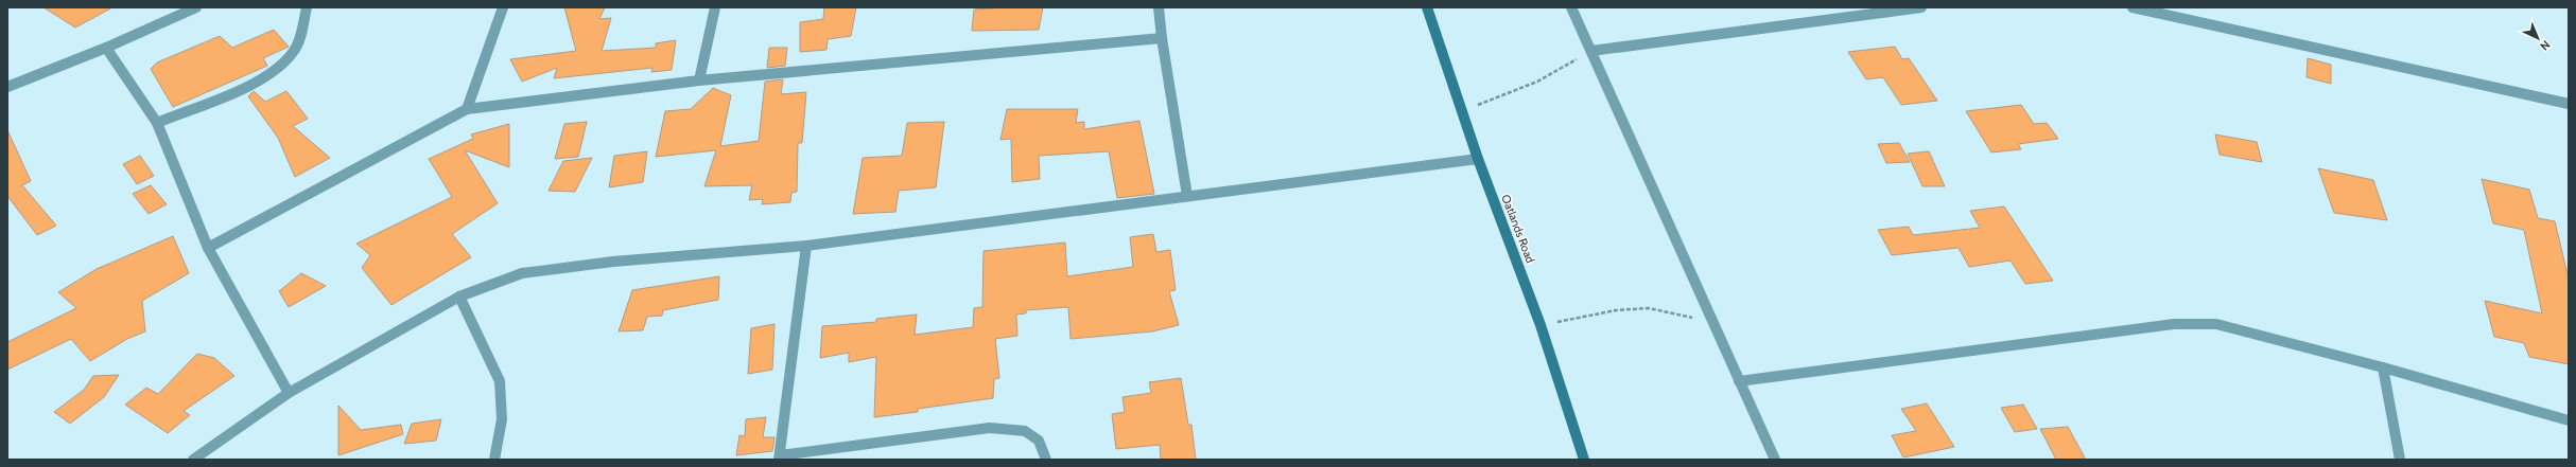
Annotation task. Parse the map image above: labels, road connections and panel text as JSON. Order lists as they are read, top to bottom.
{
  "streets": {
    "street": ["Oatlands Road"]
  },
  "north": "bottom right"
}
